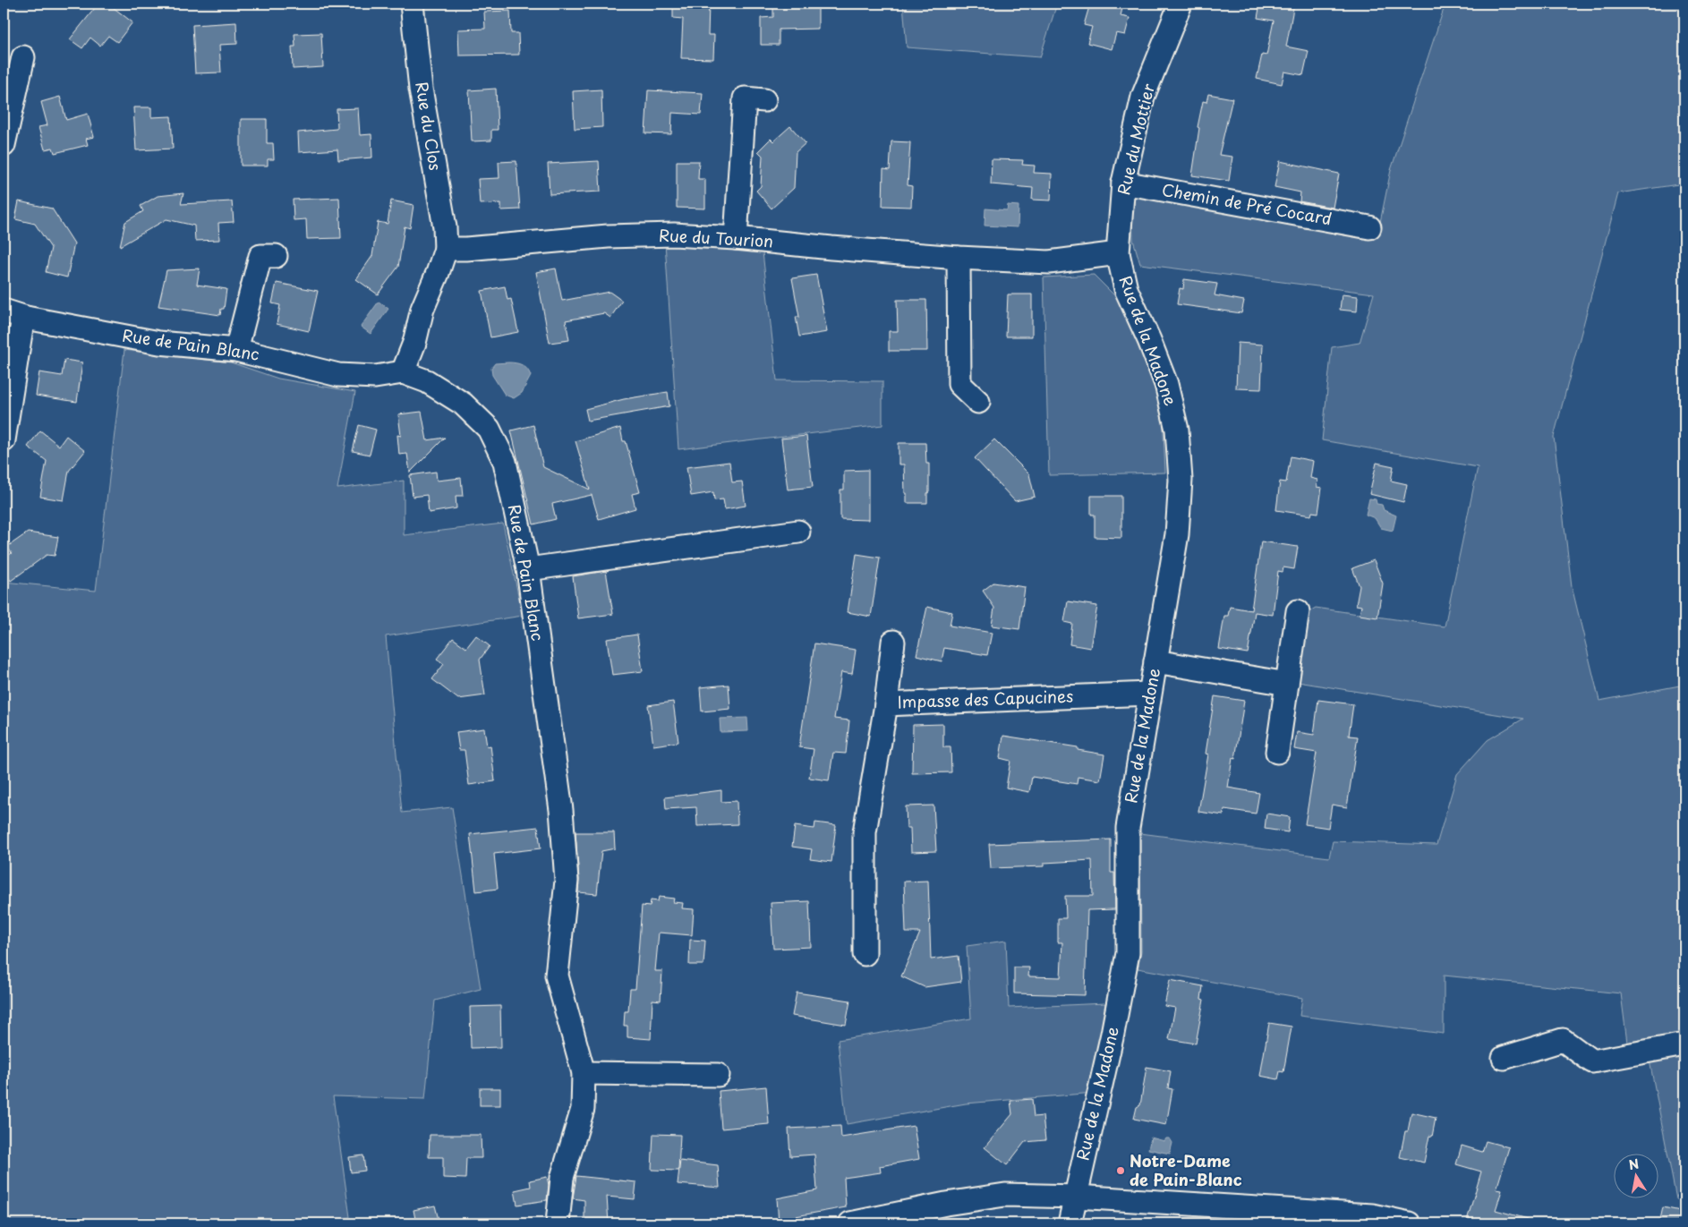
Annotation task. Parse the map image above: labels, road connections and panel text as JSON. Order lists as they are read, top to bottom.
{
  "streets": {
    "street": [
      "Rue du Clos",
      "Rue du Mottier",
      "Chemin de Pré Cocard",
      "Rue du Tourion",
      "Rue de la Madone",
      "Rue de Pain Blanc",
      "Impasse des Capucines"
    ]
  },
  "crossings": [
    ["Rue du Clos", "Rue du Tourion"],
    ["Rue du Mottier", "Chemin de Pré Cocard"],
    ["Rue du Mottier", "Rue du Tourion"],
    ["Rue du Mottier", "Rue de la Madone"],
    ["Rue du Tourion", "Rue de la Madone"],
    ["Rue de la Madone", "Impasse des Capucines"]
  ],
  "places": ["Notre-Dame de Pain-Blanc"],
  "north": "top"
}
